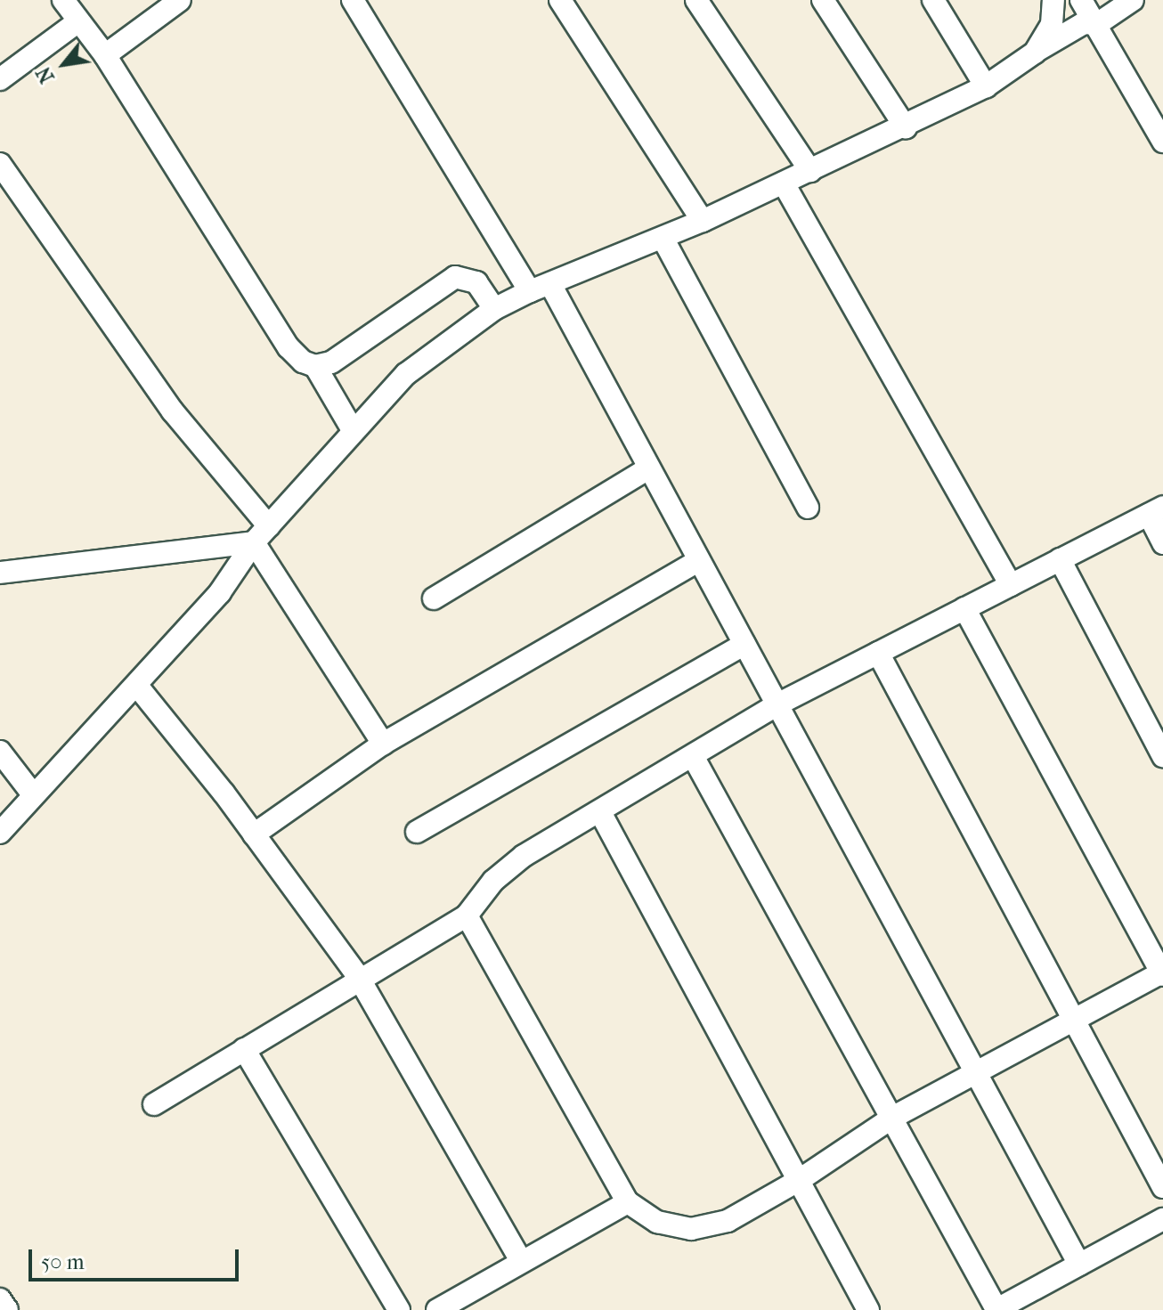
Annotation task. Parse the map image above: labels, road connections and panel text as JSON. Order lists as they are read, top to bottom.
{
  "scale_bar": "50 m",
  "north": "bottom left"
}
